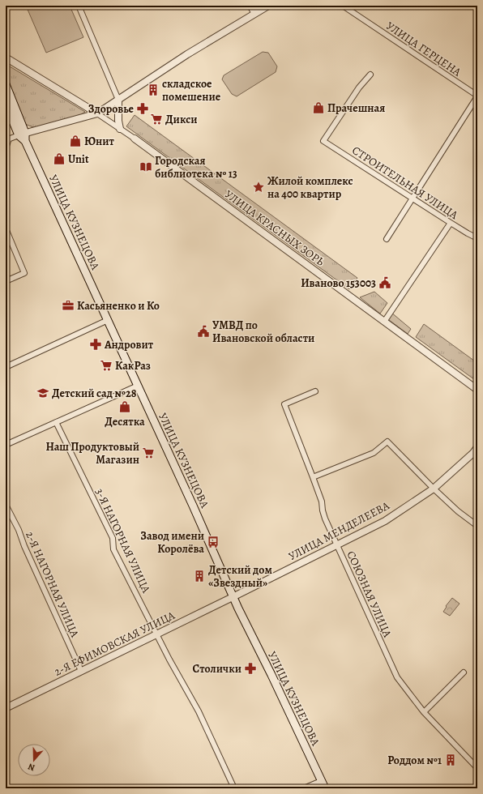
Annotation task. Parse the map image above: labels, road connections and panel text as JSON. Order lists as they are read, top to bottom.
{
  "streets": {
    "main road": ["УЛИЦА КУЗНЕЦОВА"],
    "street": [
      "УЛИЦА ГЕРЦЕНА",
      "СТРОИТЕЛЬНАЯ УЛИЦА",
      "УЛИЦА КРАСНЫХ ЗОРЬ",
      "УЛИЦА МЕНДЕЛЕЕВА",
      "3-Я НАГОРНАЯ УЛИЦА",
      "2-Я НАГОРНАЯ УЛИЦА",
      "СОЮЗНАЯ УЛИЦА",
      "2-Я ЕФИМОВСКАЯ УЛИЦА"
    ]
  },
  "crossings": [
    ["УЛИЦА КУЗНЕЦОВА", "УЛИЦА МЕНДЕЛЕЕВА"],
    ["УЛИЦА КУЗНЕЦОВА", "2-Я ЕФИМОВСКАЯ УЛИЦА"],
    ["УЛИЦА МЕНДЕЛЕЕВА", "СОЮЗНАЯ УЛИЦА"],
    ["УЛИЦА МЕНДЕЛЕЕВА", "2-Я ЕФИМОВСКАЯ УЛИЦА"],
    ["3-Я НАГОРНАЯ УЛИЦА", "2-Я ЕФИМОВСКАЯ УЛИЦА"],
    ["2-Я НАГОРНАЯ УЛИЦА", "2-Я ЕФИМОВСКАЯ УЛИЦА"]
  ],
  "places": {
    "building": ["складское помешение", "Детский дом «Звездный»", "Роддом №1"],
    "shop": [
      "Прачешная",
      "Юнит",
      "Unit",
      "Десятка"
    ],
    "pharmacy": ["Здоровье", "Андровит", "Столички"],
    "supermarket": ["Дикси", "КакРаз", "Наш Продуктовый Магазин"],
    "library": ["Городская библиотека № 13"],
    "place": ["Жилой комплекс на 400 квартир"],
    "public building": ["Иваново 153003", "УМВД по Ивановской области"],
    "office": ["Касьяненко и Ко"],
    "school or university": ["Детский сад №28"],
    "bus stop": ["Завод имени Королёва"]
  },
  "north": "bottom"
}
